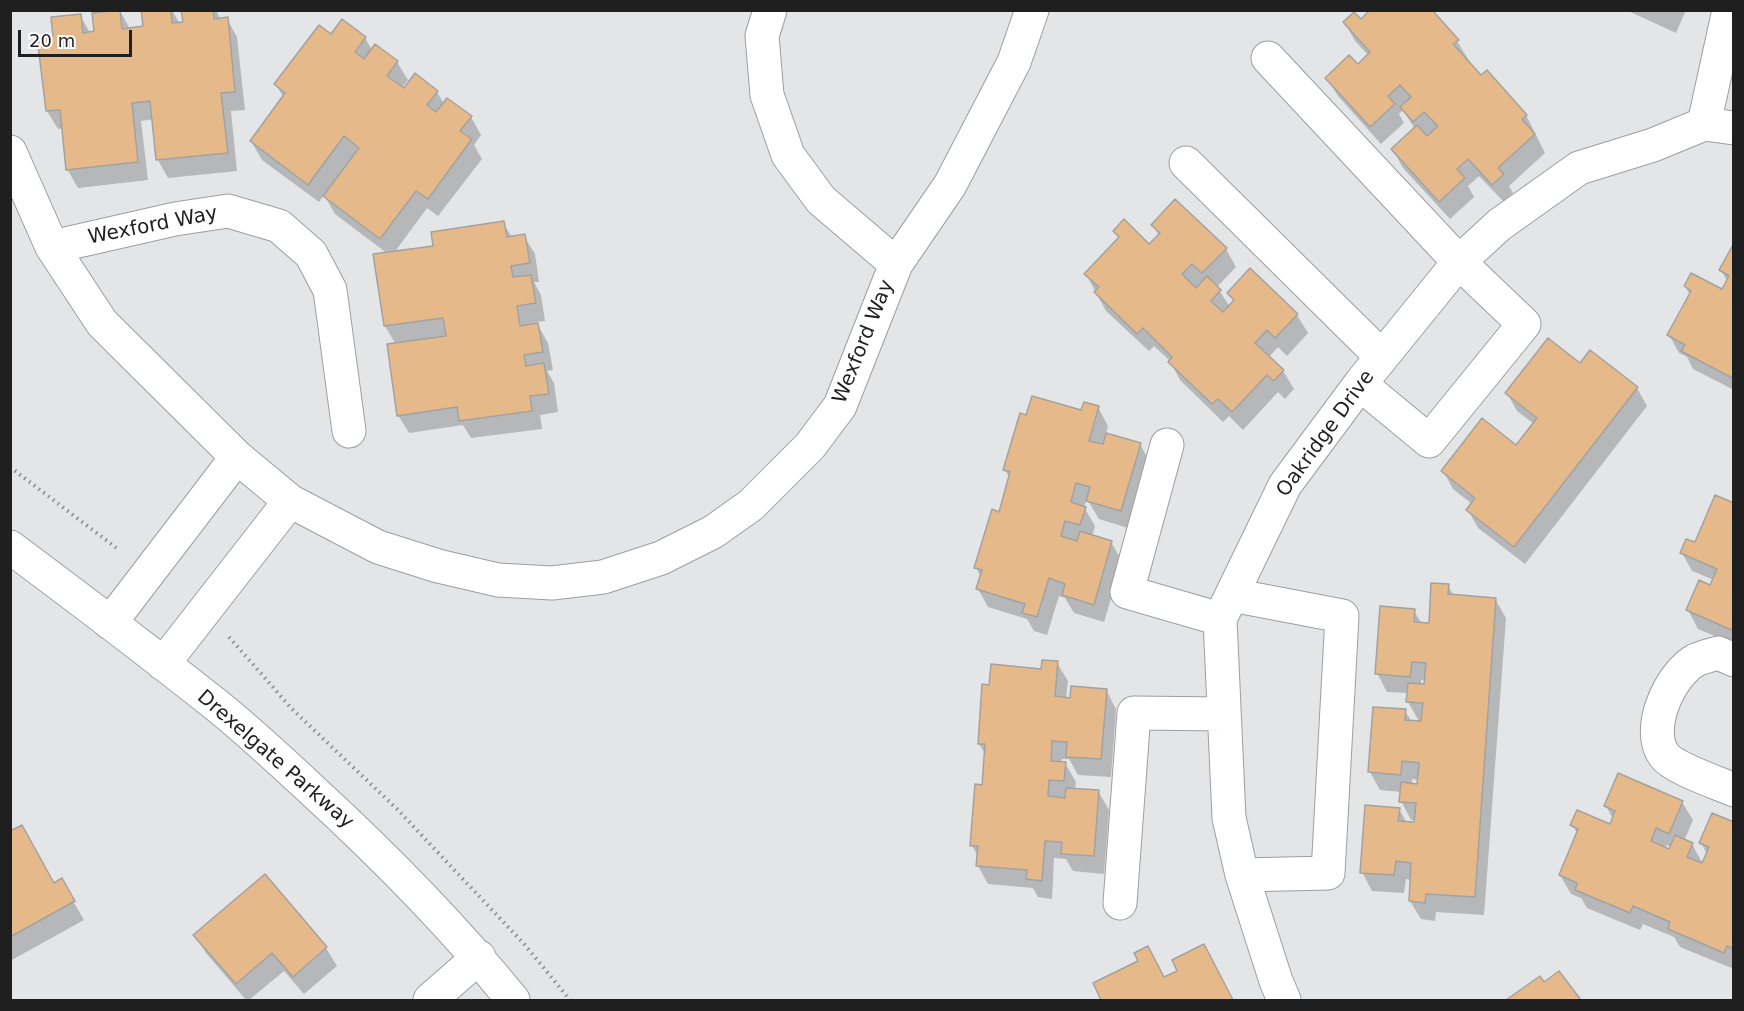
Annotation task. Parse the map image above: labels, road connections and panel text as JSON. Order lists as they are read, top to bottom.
{
  "streets": {
    "street": ["Wexford Way", "Oakridge Drive", "Drexelgate Parkway"]
  },
  "scale_bar": "20 m"
}
